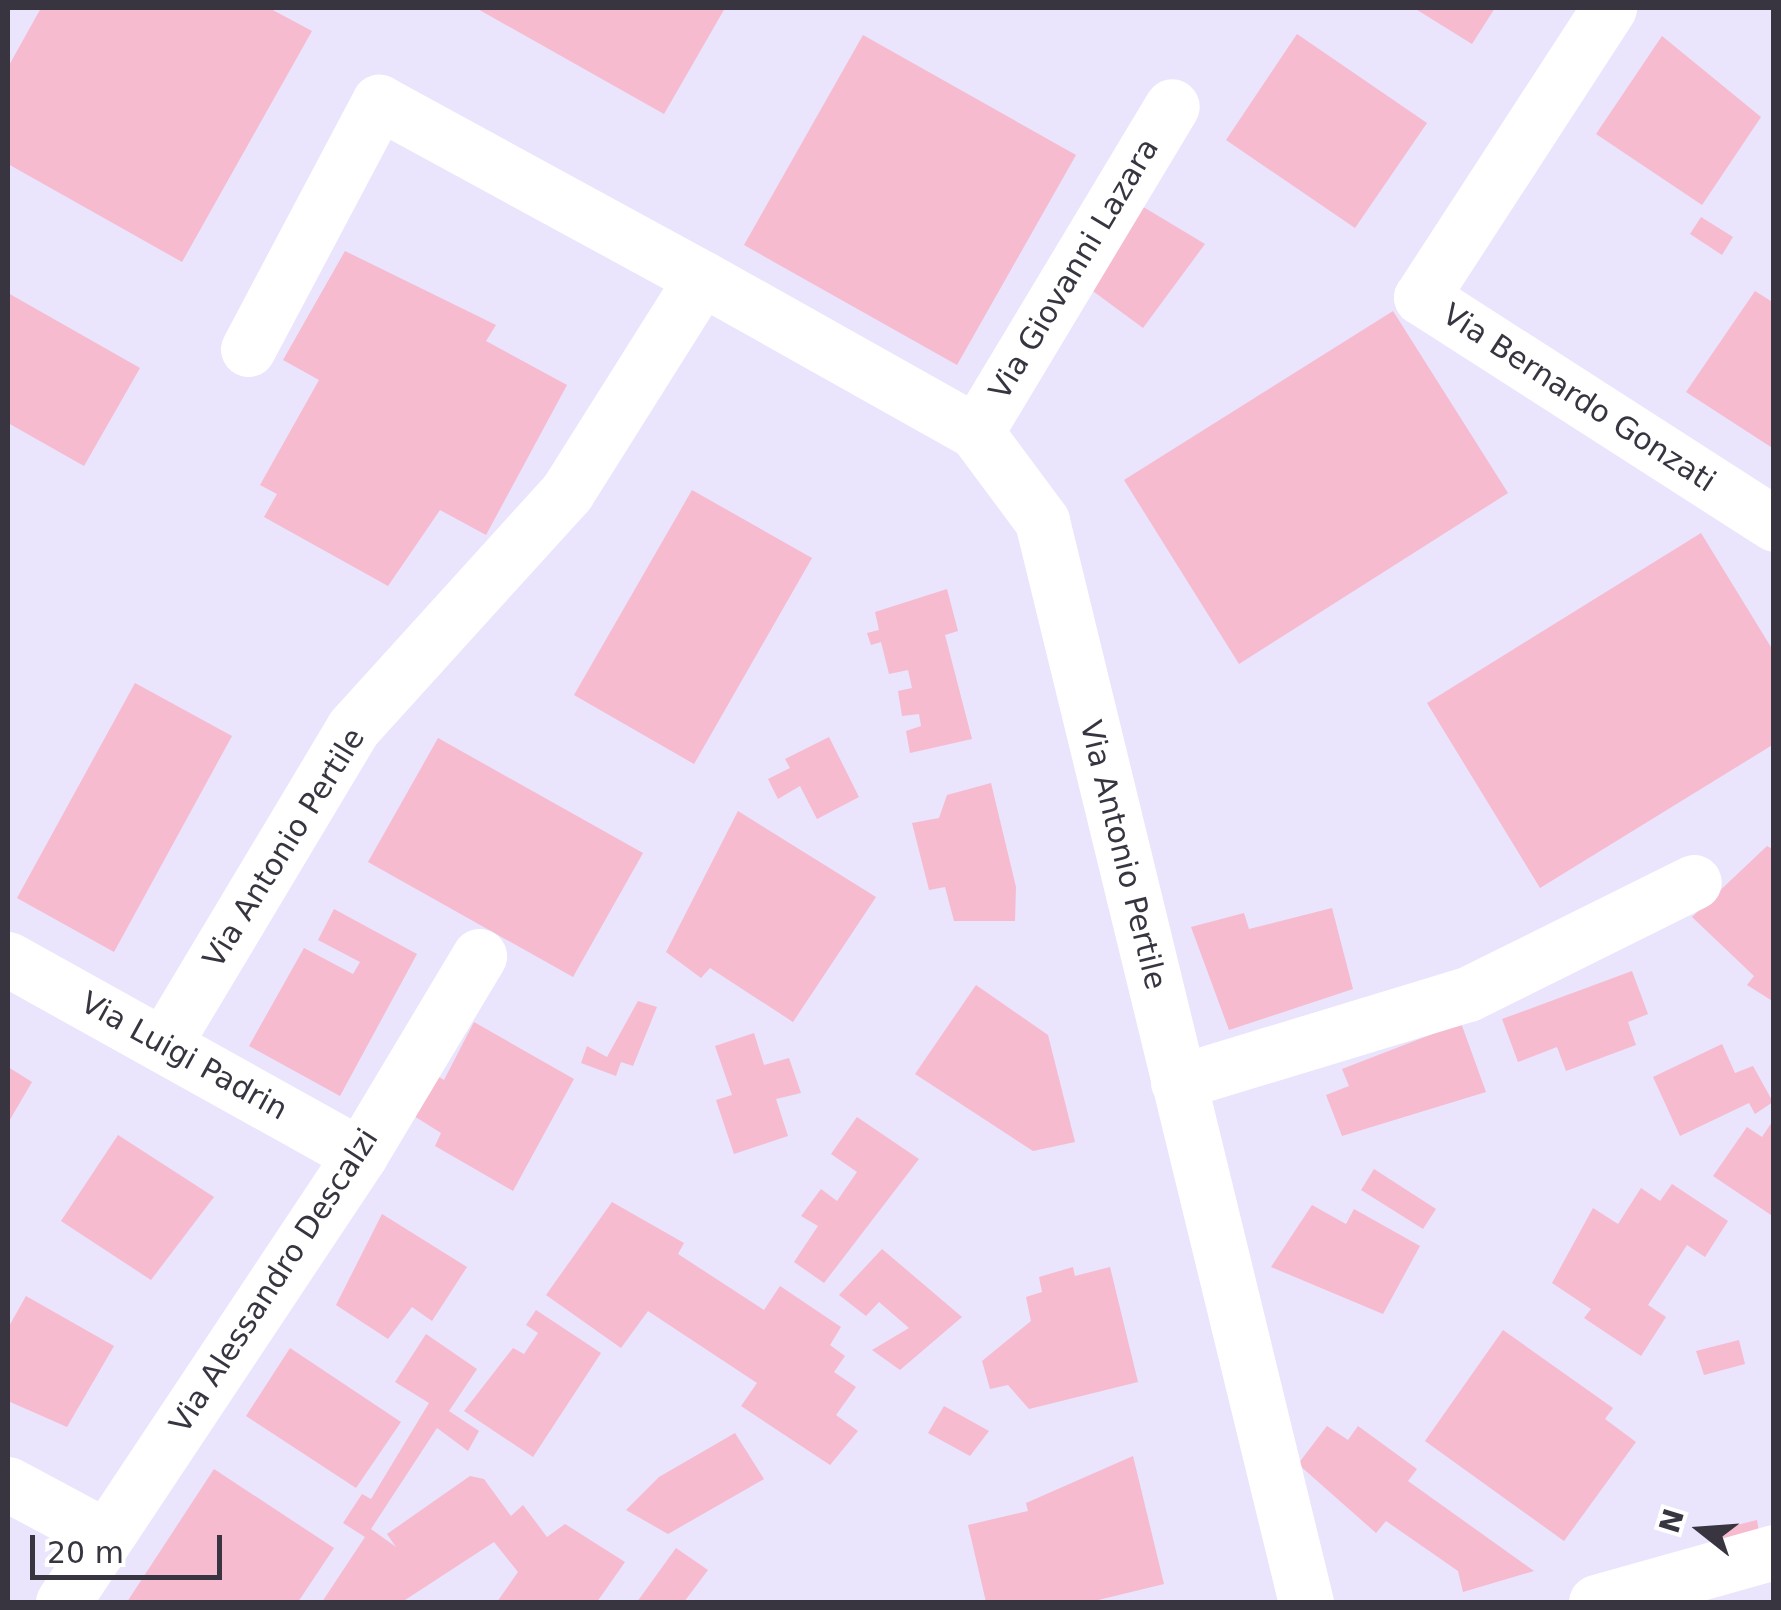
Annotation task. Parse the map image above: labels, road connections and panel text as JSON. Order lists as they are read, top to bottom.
{
  "streets": {
    "street": [
      "Via Giovanni Lazara",
      "Via Bernardo Gonzati",
      "Via Antonio Pertile",
      "Via Luigi Padrin",
      "Via Alessandro Descalzi"
    ]
  },
  "crossings": [
    ["Via Giovanni Lazara", "Via Antonio Pertile"],
    ["Via Antonio Pertile", "Via Luigi Padrin"],
    ["Via Luigi Padrin", "Via Alessandro Descalzi"]
  ],
  "scale_bar": "20 m",
  "north": "left"
}
